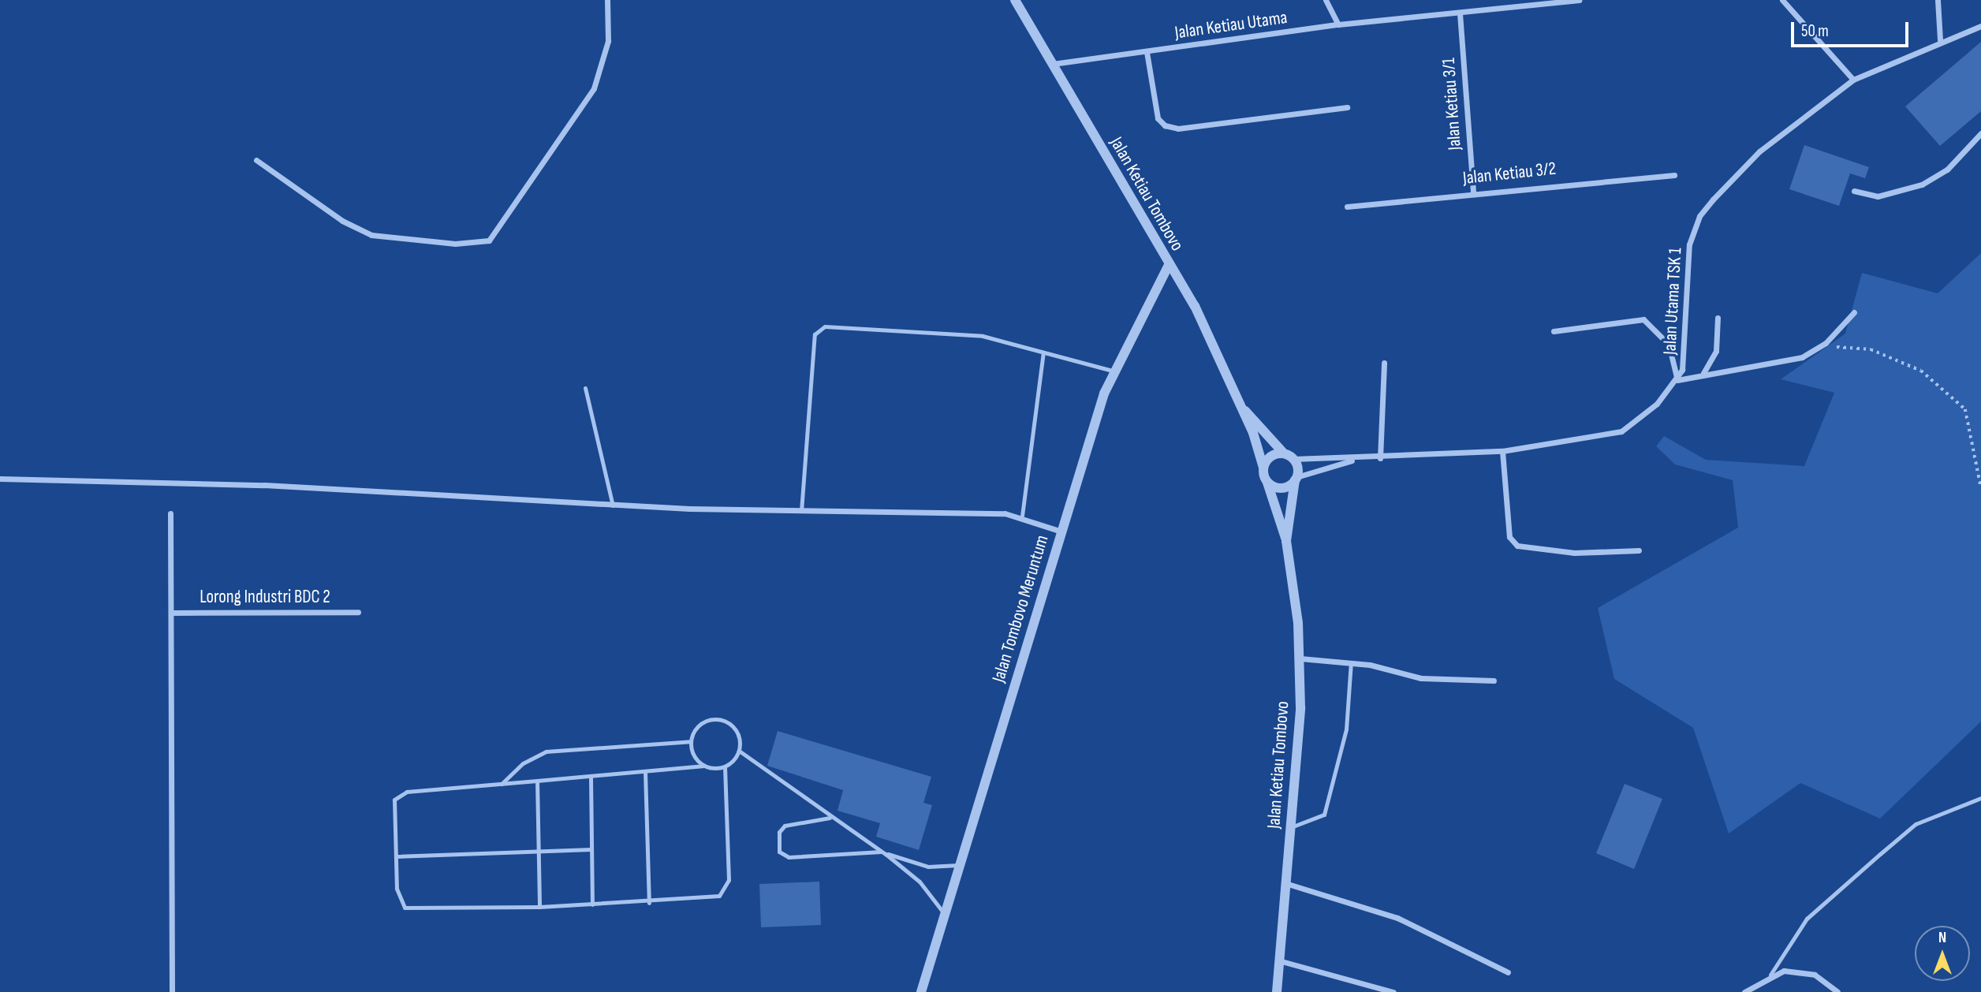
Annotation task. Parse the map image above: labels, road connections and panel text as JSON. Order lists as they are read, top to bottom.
{
  "streets": {
    "street": [
      "Jalan Ketiau Utama",
      "Jalan Ketiau 3/1",
      "Jalan Ketiau 3/2",
      "Jalan Ketiau Tombovo",
      "Jalan Utama TSK 1",
      "Lorong Industri BDC 2",
      "Jalan Tombovo Meruntum"
    ]
  },
  "crossings": [
    ["Jalan Ketiau Utama", "Jalan Ketiau 3/1"],
    ["Jalan Ketiau Utama", "Jalan Ketiau Tombovo"],
    ["Jalan Ketiau 3/1", "Jalan Ketiau 3/2"],
    ["Jalan Ketiau Tombovo", "Jalan Tombovo Meruntum"]
  ],
  "scale_bar": "50 m",
  "north": "top"
}
